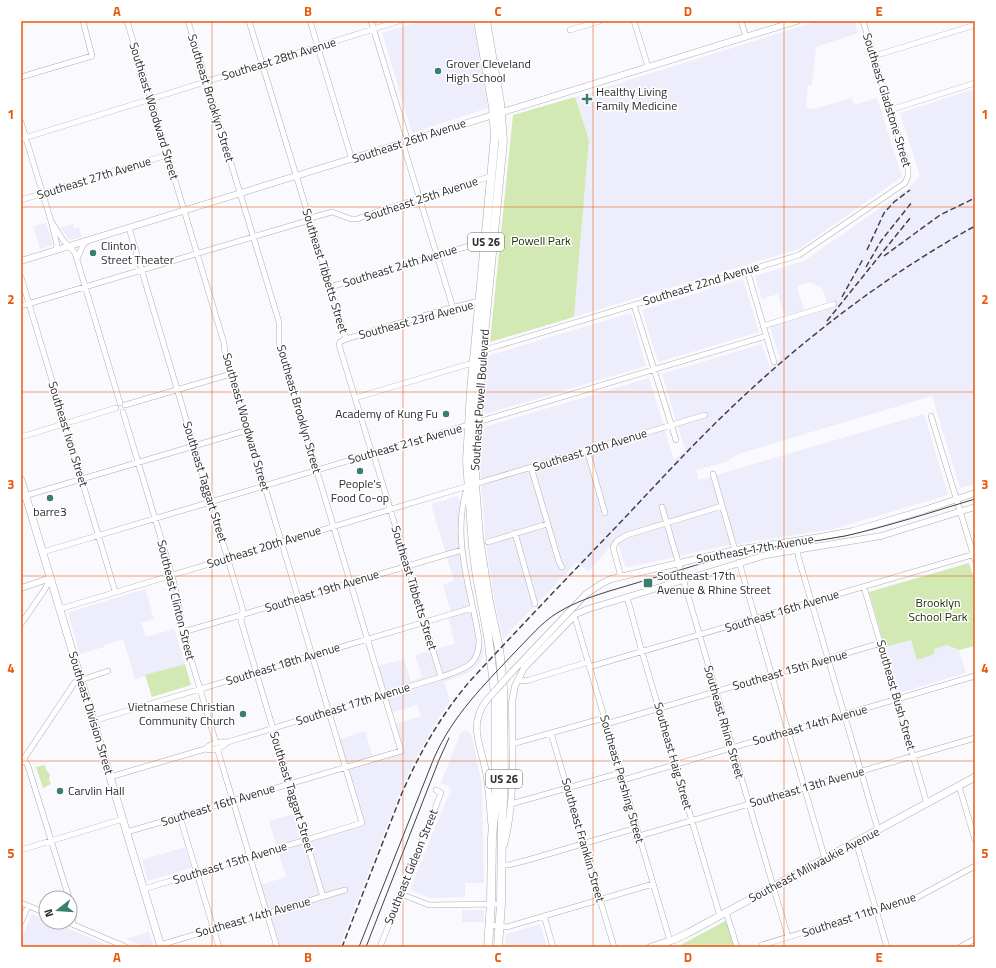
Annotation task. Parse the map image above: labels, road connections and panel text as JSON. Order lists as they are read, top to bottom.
{
  "streets": {
    "main road": [
      "US 26",
      "Southeast Powell Boulevard",
      "Southeast Division Street",
      "Southeast Milwaukie Avenue"
    ],
    "street": [
      "Southeast 28th Avenue",
      "Southeast Brooklyn Street",
      "Southeast Gladstone Street",
      "Southeast Woodward Street",
      "Southeast 26th Avenue",
      "Southeast 27th Avenue",
      "Southeast 25th Avenue",
      "Southeast 24th Avenue",
      "Southeast Tibbetts Street",
      "Southeast 22nd Avenue",
      "Southeast 23rd Avenue",
      "Southeast Ivon Street",
      "Southeast 21st Avenue",
      "Southeast 20th Avenue",
      "Southeast Taggart Street",
      "Southeast 17th Avenue",
      "Southeast 19th Avenue",
      "Southeast Clinton Street",
      "Southeast 16th Avenue",
      "Southeast 18th Avenue",
      "Southeast 15th Avenue",
      "Southeast Bush Street",
      "Southeast Rhine Street",
      "Southeast 14th Avenue",
      "Southeast Haig Street",
      "Southeast Pershing Street",
      "Southeast 13th Avenue",
      "Southeast Franklin Street",
      "Southeast Gideon Street",
      "Southeast 11th Avenue"
    ]
  },
  "crossings": [
    ["Southeast 28th Avenue", "Southeast Brooklyn Street"],
    ["Southeast 28th Avenue", "Southeast Woodward Street"],
    ["Southeast 28th Avenue", "Southeast Tibbetts Street"],
    ["Southeast Brooklyn Street", "Southeast 26th Avenue"],
    ["Southeast Brooklyn Street", "Southeast 25th Avenue"],
    ["Southeast Brooklyn Street", "Southeast 21st Avenue"],
    ["Southeast Brooklyn Street", "Southeast 20th Avenue"],
    ["Southeast Brooklyn Street", "Southeast 17th Avenue"],
    ["Southeast Brooklyn Street", "Southeast 19th Avenue"],
    ["Southeast Brooklyn Street", "Southeast 16th Avenue"],
    ["Southeast Brooklyn Street", "Southeast 18th Avenue"],
    ["Southeast Gladstone Street", "Southeast 22nd Avenue"],
    ["Southeast Woodward Street", "Southeast 26th Avenue"],
    ["Southeast Woodward Street", "Southeast 27th Avenue"],
    ["Southeast Woodward Street", "Southeast 25th Avenue"],
    ["Southeast Woodward Street", "Southeast 21st Avenue"],
    ["Southeast Woodward Street", "Southeast 20th Avenue"],
    ["Southeast Woodward Street", "Southeast 17th Avenue"],
    ["Southeast Woodward Street", "Southeast 19th Avenue"],
    ["Southeast Woodward Street", "Southeast 16th Avenue"],
    ["Southeast Woodward Street", "Southeast 18th Avenue"],
    ["Southeast Woodward Street", "Southeast 15th Avenue"],
    ["Southeast 26th Avenue", "Southeast Tibbetts Street"],
    ["Southeast 26th Avenue", "Southeast Powell Boulevard"],
    ["Southeast 26th Avenue", "Southeast Taggart Street"],
    ["Southeast 25th Avenue", "Southeast Tibbetts Street"],
    ["Southeast 25th Avenue", "Southeast Powell Boulevard"],
    ["Southeast 25th Avenue", "Southeast Ivon Street"],
    ["Southeast 25th Avenue", "Southeast Taggart Street"],
    ["Southeast 24th Avenue", "Southeast Tibbetts Street"],
    ["Southeast 24th Avenue", "Southeast Powell Boulevard"],
    ["Southeast Tibbetts Street", "Southeast 23rd Avenue"],
    ["Southeast Tibbetts Street", "Southeast 21st Avenue"],
    ["Southeast Tibbetts Street", "Southeast 20th Avenue"],
    ["Southeast Tibbetts Street", "Southeast 17th Avenue"],
    ["Southeast Tibbetts Street", "Southeast 19th Avenue"],
    ["Southeast Tibbetts Street", "Southeast 18th Avenue"],
    ["Southeast 22nd Avenue", "Southeast Powell Boulevard"],
    ["Southeast 23rd Avenue", "Southeast Powell Boulevard"],
    ["Southeast Powell Boulevard", "Southeast 21st Avenue"],
    ["Southeast Powell Boulevard", "Southeast 20th Avenue"],
    ["Southeast Powell Boulevard", "Southeast 17th Avenue"],
    ["Southeast Ivon Street", "Southeast 21st Avenue"],
    ["Southeast Ivon Street", "Southeast 20th Avenue"],
    ["Southeast 21st Avenue", "Southeast Taggart Street"],
    ["Southeast 21st Avenue", "Southeast Clinton Street"],
    ["Southeast 21st Avenue", "Southeast Division Street"],
    ["Southeast 20th Avenue", "Southeast Taggart Street"],
    ["Southeast 20th Avenue", "Southeast Clinton Street"],
    ["Southeast 20th Avenue", "Southeast Division Street"],
    ["Southeast Taggart Street", "Southeast 17th Avenue"],
    ["Southeast Taggart Street", "Southeast 19th Avenue"],
    ["Southeast Taggart Street", "Southeast 16th Avenue"],
    ["Southeast Taggart Street", "Southeast 18th Avenue"],
    ["Southeast Taggart Street", "Southeast 15th Avenue"],
    ["Southeast Taggart Street", "Southeast 14th Avenue"],
    ["Southeast 17th Avenue", "Southeast Clinton Street"],
    ["Southeast 17th Avenue", "Southeast 16th Avenue"],
    ["Southeast 17th Avenue", "Southeast 18th Avenue"],
    ["Southeast 17th Avenue", "Southeast 15th Avenue"],
    ["Southeast 17th Avenue", "Southeast Division Street"],
    ["Southeast 17th Avenue", "Southeast Rhine Street"],
    ["Southeast 17th Avenue", "Southeast Haig Street"],
    ["Southeast 17th Avenue", "Southeast Pershing Street"],
    ["Southeast 19th Avenue", "Southeast Clinton Street"],
    ["Southeast Clinton Street", "Southeast 16th Avenue"],
    ["Southeast Clinton Street", "Southeast 18th Avenue"],
    ["Southeast Clinton Street", "Southeast 15th Avenue"],
    ["Southeast Clinton Street", "Southeast 14th Avenue"],
    ["Southeast 16th Avenue", "Southeast Bush Street"],
    ["Southeast 16th Avenue", "Southeast Division Street"],
    ["Southeast 16th Avenue", "Southeast Rhine Street"],
    ["Southeast 16th Avenue", "Southeast Haig Street"],
    ["Southeast 16th Avenue", "Southeast Pershing Street"],
    ["Southeast 18th Avenue", "Southeast Division Street"],
    ["Southeast 15th Avenue", "Southeast Bush Street"],
    ["Southeast 15th Avenue", "Southeast Division Street"],
    ["Southeast 15th Avenue", "Southeast Rhine Street"],
    ["Southeast 15th Avenue", "Southeast Haig Street"],
    ["Southeast 15th Avenue", "Southeast Pershing Street"],
    ["Southeast 15th Avenue", "Southeast Franklin Street"],
    ["Southeast Bush Street", "Southeast 14th Avenue"],
    ["Southeast Bush Street", "Southeast 13th Avenue"],
    ["Southeast Bush Street", "Southeast Milwaukie Avenue"],
    ["Southeast Division Street", "Southeast 14th Avenue"],
    ["Southeast Rhine Street", "Southeast 14th Avenue"],
    ["Southeast Rhine Street", "Southeast 13th Avenue"],
    ["Southeast Rhine Street", "Southeast Milwaukie Avenue"],
    ["Southeast Rhine Street", "Southeast 11th Avenue"],
    ["Southeast 14th Avenue", "Southeast Haig Street"],
    ["Southeast 14th Avenue", "Southeast Pershing Street"],
    ["Southeast Haig Street", "Southeast 13th Avenue"],
    ["Southeast Haig Street", "Southeast Milwaukie Avenue"],
    ["Southeast Pershing Street", "Southeast 13th Avenue"],
    ["Southeast Pershing Street", "Southeast Milwaukie Avenue"]
  ],
  "parks": ["Powell Park", "Brooklyn School Park"],
  "places": {
    "other": [
      "Grover Cleveland High School",
      "Clinton Street Theater",
      "Academy of Kung Fu",
      "People's Food Co-op",
      "barre3",
      "Vietnamese Christian Community Church",
      "Carvlin Hall"
    ],
    "health": ["Healthy Living Family Medicine"],
    "transit": ["Southeast 17th Avenue & Rhine Street"]
  },
  "north": "left",
  "grid": {
    "columns": [
      "A",
      "B",
      "C",
      "D",
      "E"
    ],
    "rows": [
      "1",
      "2",
      "3",
      "4",
      "5"
    ]
  }
}
